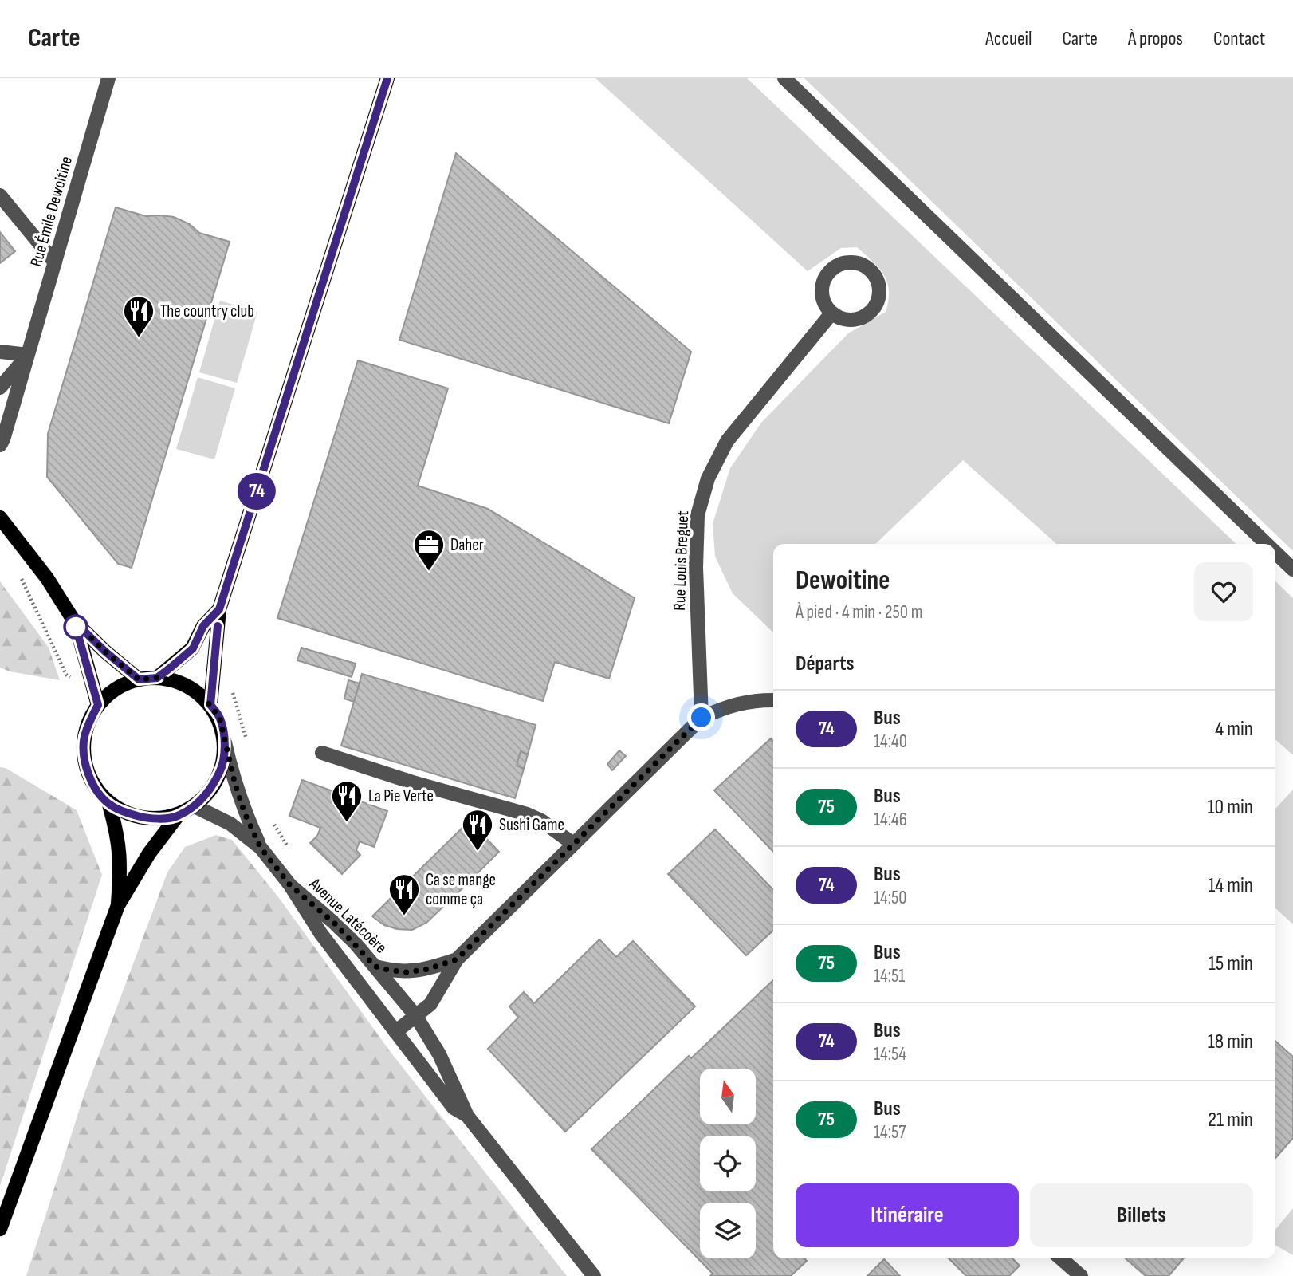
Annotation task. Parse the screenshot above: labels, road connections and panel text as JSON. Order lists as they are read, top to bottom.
{
  "streets": {
    "street": ["Rue Émile Dewoitine", "Rue Louis Breguet", "Avenue Latécoère"]
  },
  "places": {
    "restaurant": [
      "The country club",
      "La Pie Verte",
      "Sushi Game",
      "Ca se mange comme ça"
    ],
    "office": ["Daher"]
  },
  "lines": ["bus line 74"],
  "north": "top",
  "page": {
    "header": "Carte",
    "nav": [
      "Accueil",
      "Carte",
      "À propos",
      "Contact"
    ],
    "on_map": "74",
    "heading": [
      ["Dewoitine", "À pied · 4 min · 250 m"],
      "Départs"
    ],
    "list": [
      {
        "mark": "74",
        "name": "Bus",
        "note": "14:40",
        "value": "4 min"
      },
      {
        "mark": "75",
        "name": "Bus",
        "note": "14:46",
        "value": "10 min"
      },
      {
        "mark": "74",
        "name": "Bus",
        "note": "14:50",
        "value": "14 min"
      },
      {
        "mark": "75",
        "name": "Bus",
        "note": "14:51",
        "value": "15 min"
      },
      {
        "mark": "74",
        "name": "Bus",
        "note": "14:54",
        "value": "18 min"
      },
      {
        "mark": "75",
        "name": "Bus",
        "note": "14:57",
        "value": "21 min"
      }
    ],
    "buttons": ["Itinéraire", "Billets"]
  }
}
